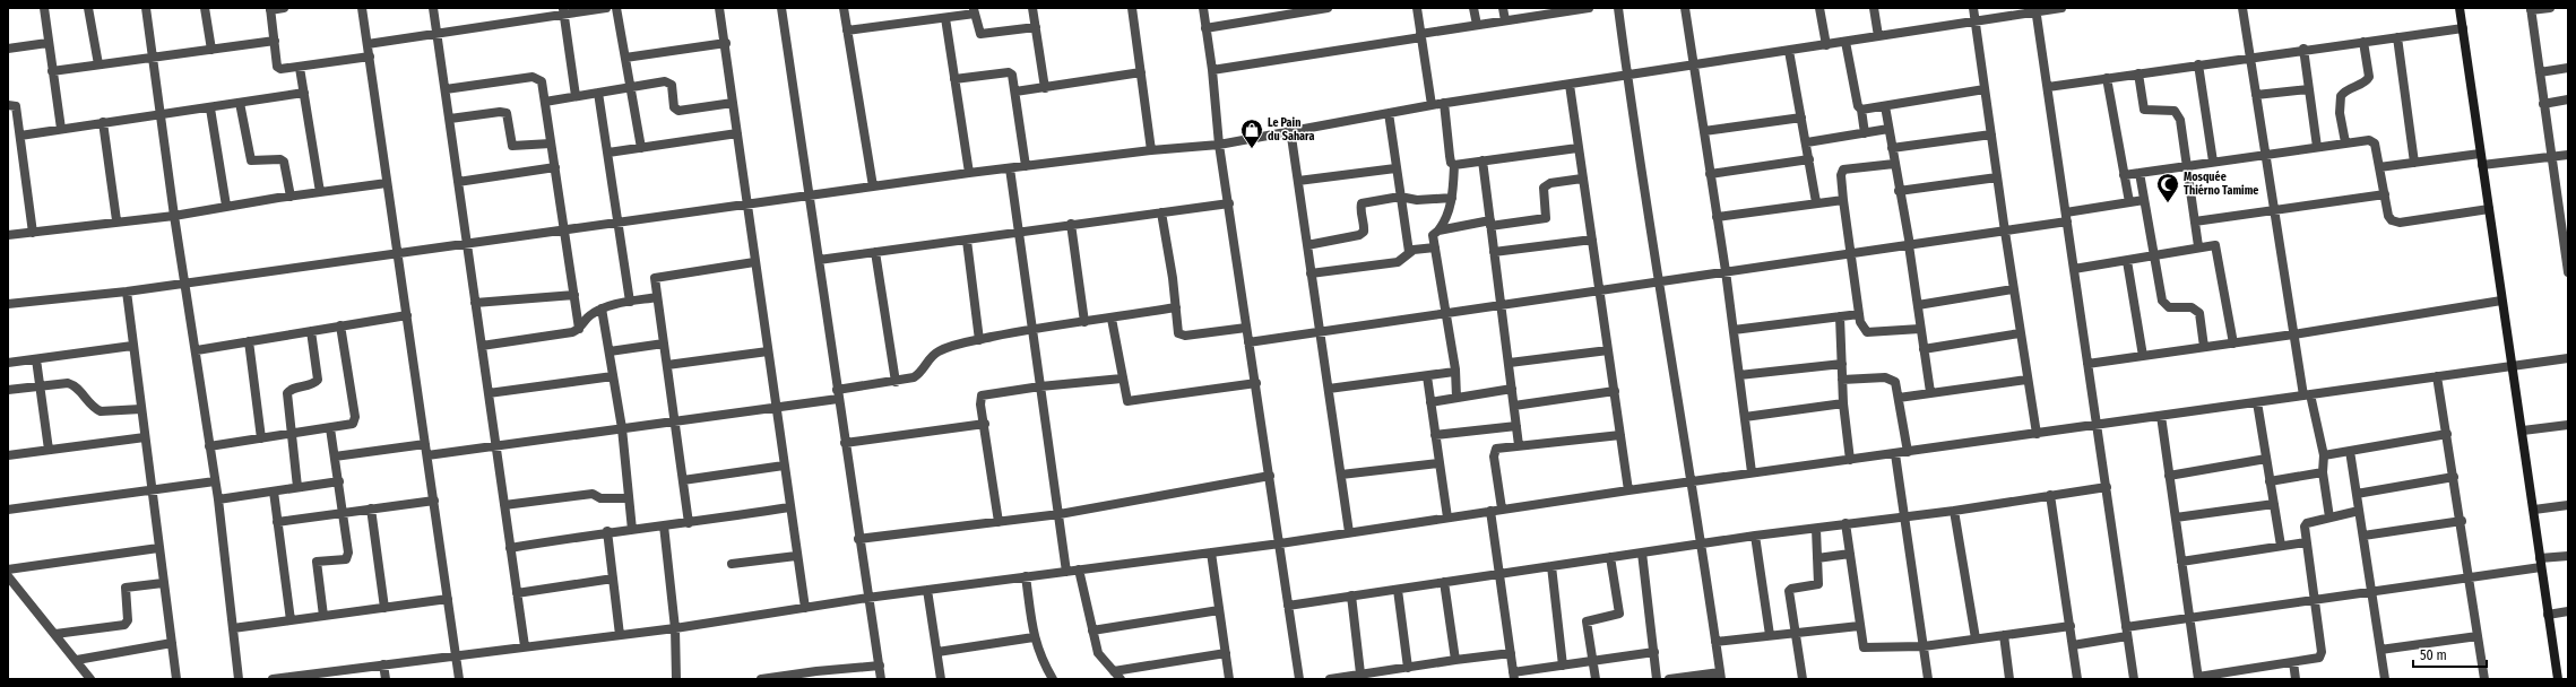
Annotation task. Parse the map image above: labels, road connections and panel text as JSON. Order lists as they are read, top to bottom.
{
  "places": {
    "shop": ["Le Pain du Sahara"],
    "mosque": ["Mosquée Thiérno Tamime"]
  },
  "scale_bar": "50 m"
}
